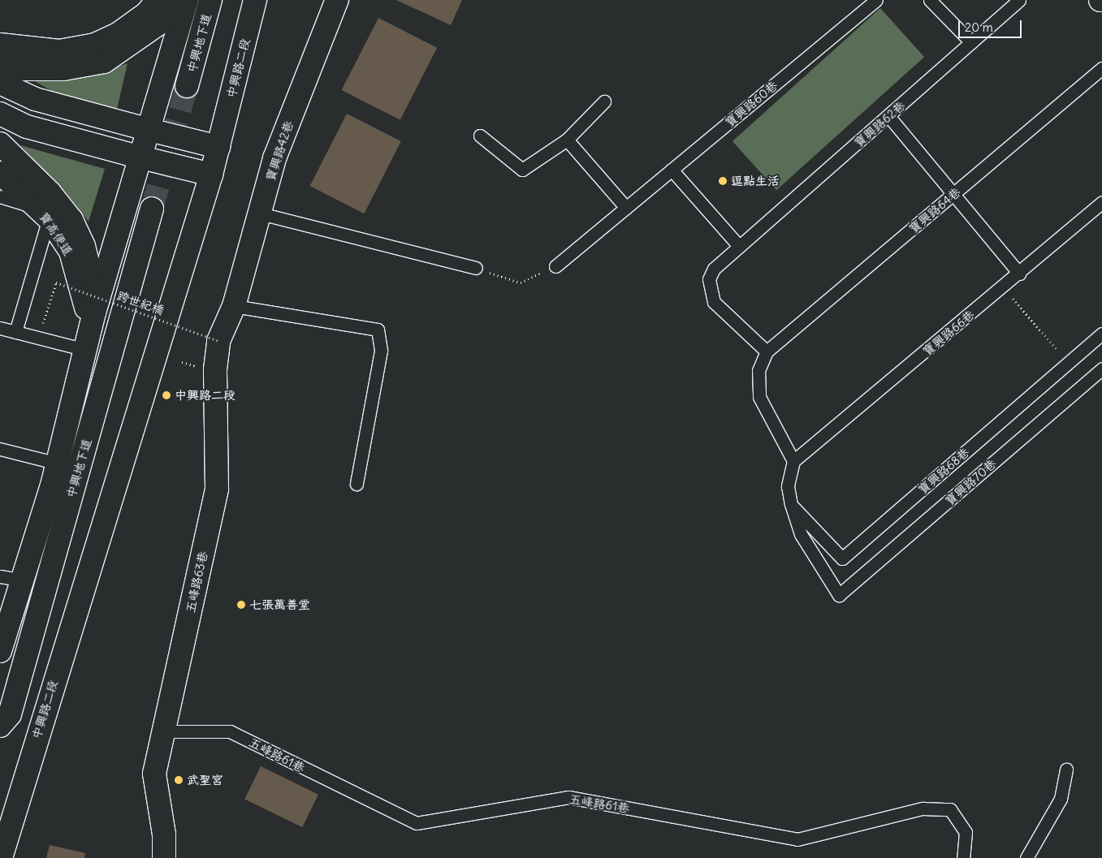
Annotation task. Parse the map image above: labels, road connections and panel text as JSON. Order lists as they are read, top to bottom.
{
  "streets": {
    "main road": [
      "中興地下道",
      "中興路二段",
      "寶興路42巷",
      "寶高便道",
      "五峰路63巷"
    ],
    "lane": [
      "寶興路60巷",
      "寶興路62巷",
      "寶興路64巷",
      "寶興路66巷",
      "寶興路68巷",
      "寶興路70巷",
      "五峰路61巷"
    ],
    "path": ["跨世紀橋"]
  },
  "crossings": [
    ["寶興路62巷", "寶興路64巷"],
    ["寶興路42巷", "五峰路63巷"],
    ["跨世紀橋", "五峰路63巷"],
    ["寶興路68巷", "寶興路70巷"],
    ["五峰路63巷", "五峰路61巷"]
  ],
  "places": [
    "逗點生活",
    "中興路二段",
    "七張萬善堂",
    "武聖宮"
  ],
  "scale_bar": "20 m"
}
